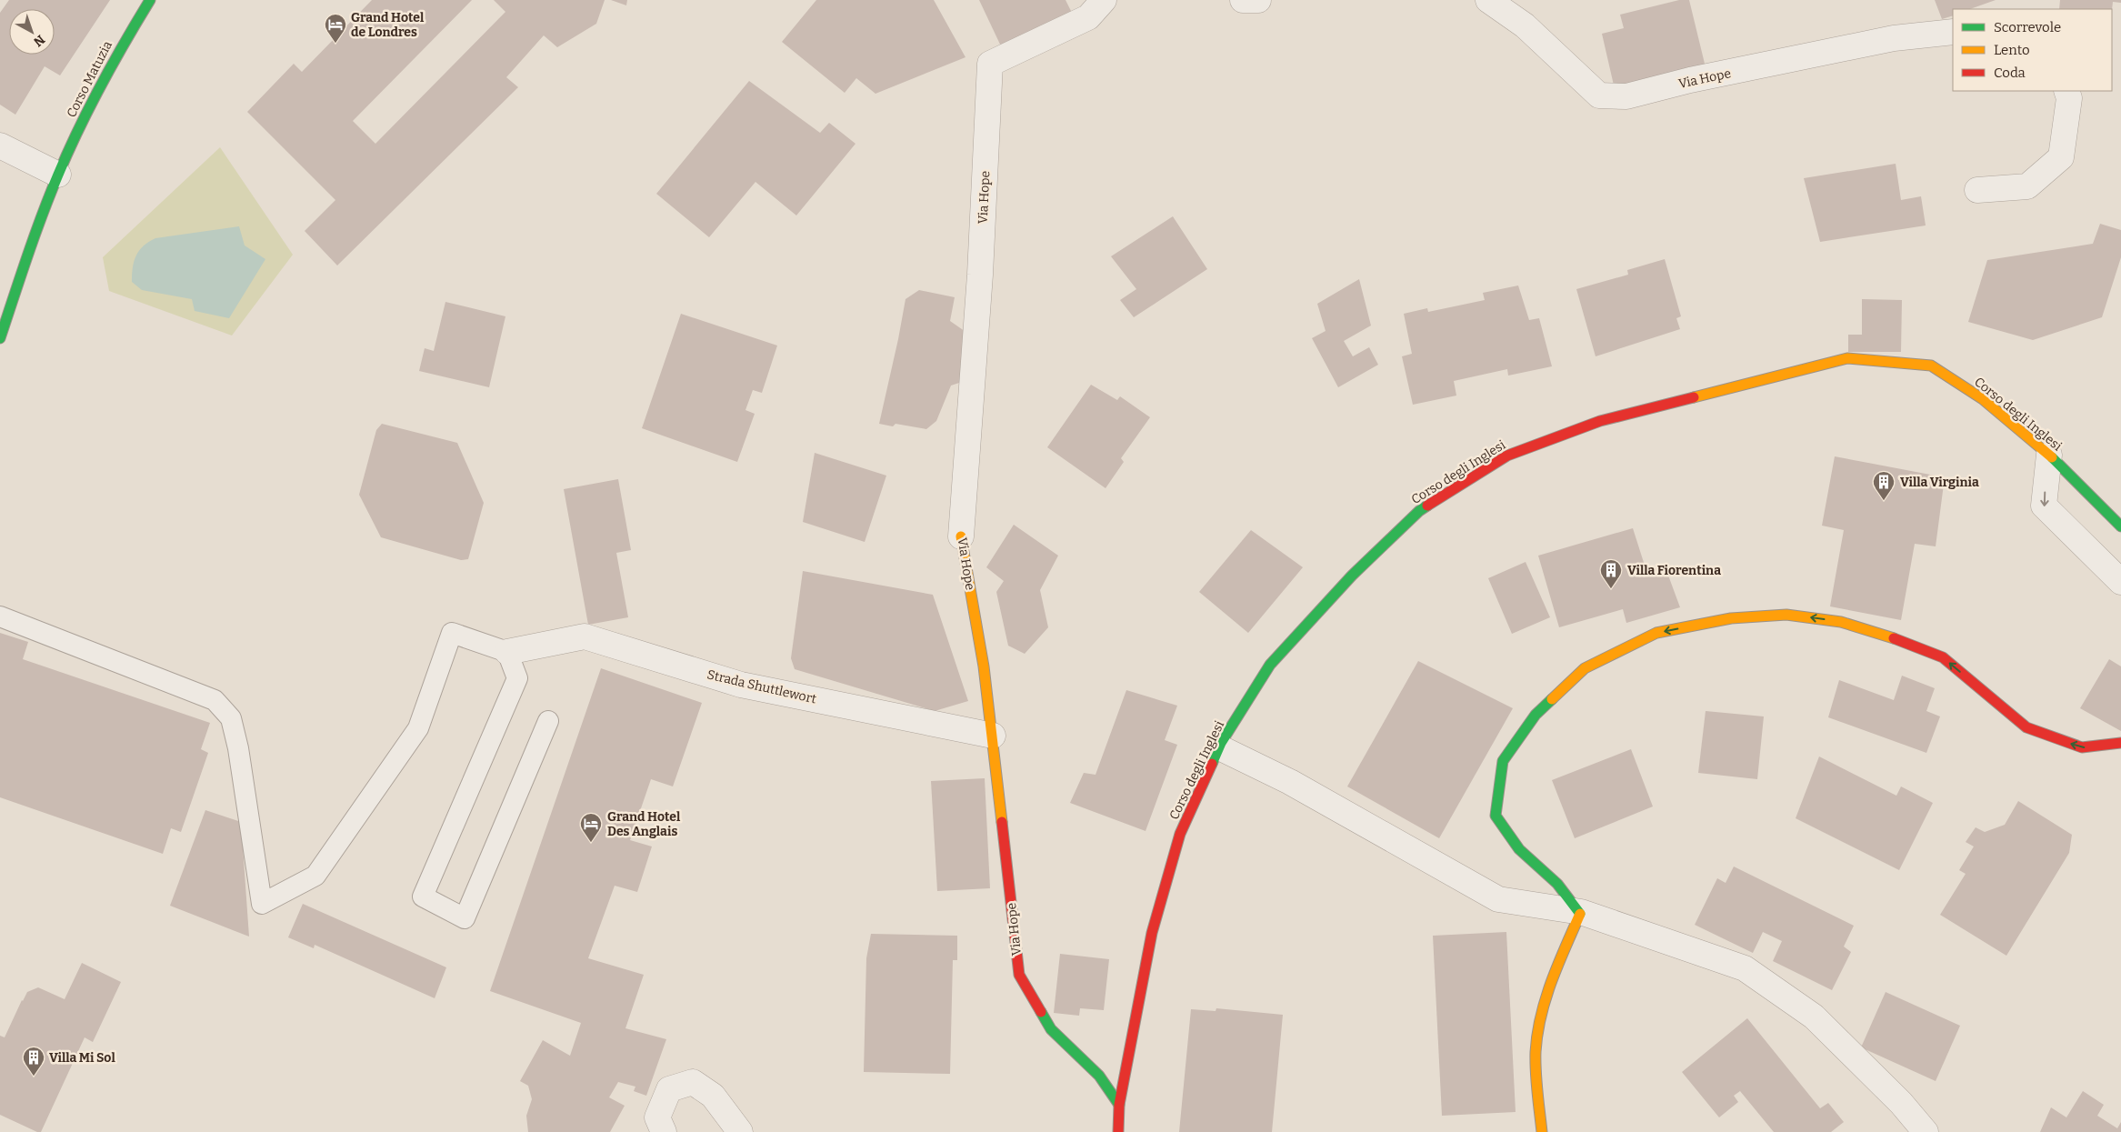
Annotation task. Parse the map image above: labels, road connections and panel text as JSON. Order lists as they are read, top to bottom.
{
  "streets": {
    "main road": ["Via Hope", "Corso Matuzia", "Corso degli Inglesi"],
    "street": ["Strada Shuttlewort"]
  },
  "crossings": [
    ["Via Hope", "Corso degli Inglesi"],
    ["Via Hope", "Strada Shuttlewort"]
  ],
  "places": {
    "hotel": ["Grand Hotel de Londres", "Grand Hotel Des Anglais"],
    "building": ["Villa Virginia", "Villa Fiorentina", "Villa Mi Sol"]
  },
  "legend": ["Scorrevole", "Lento", "Coda"],
  "north": "bottom right"
}
